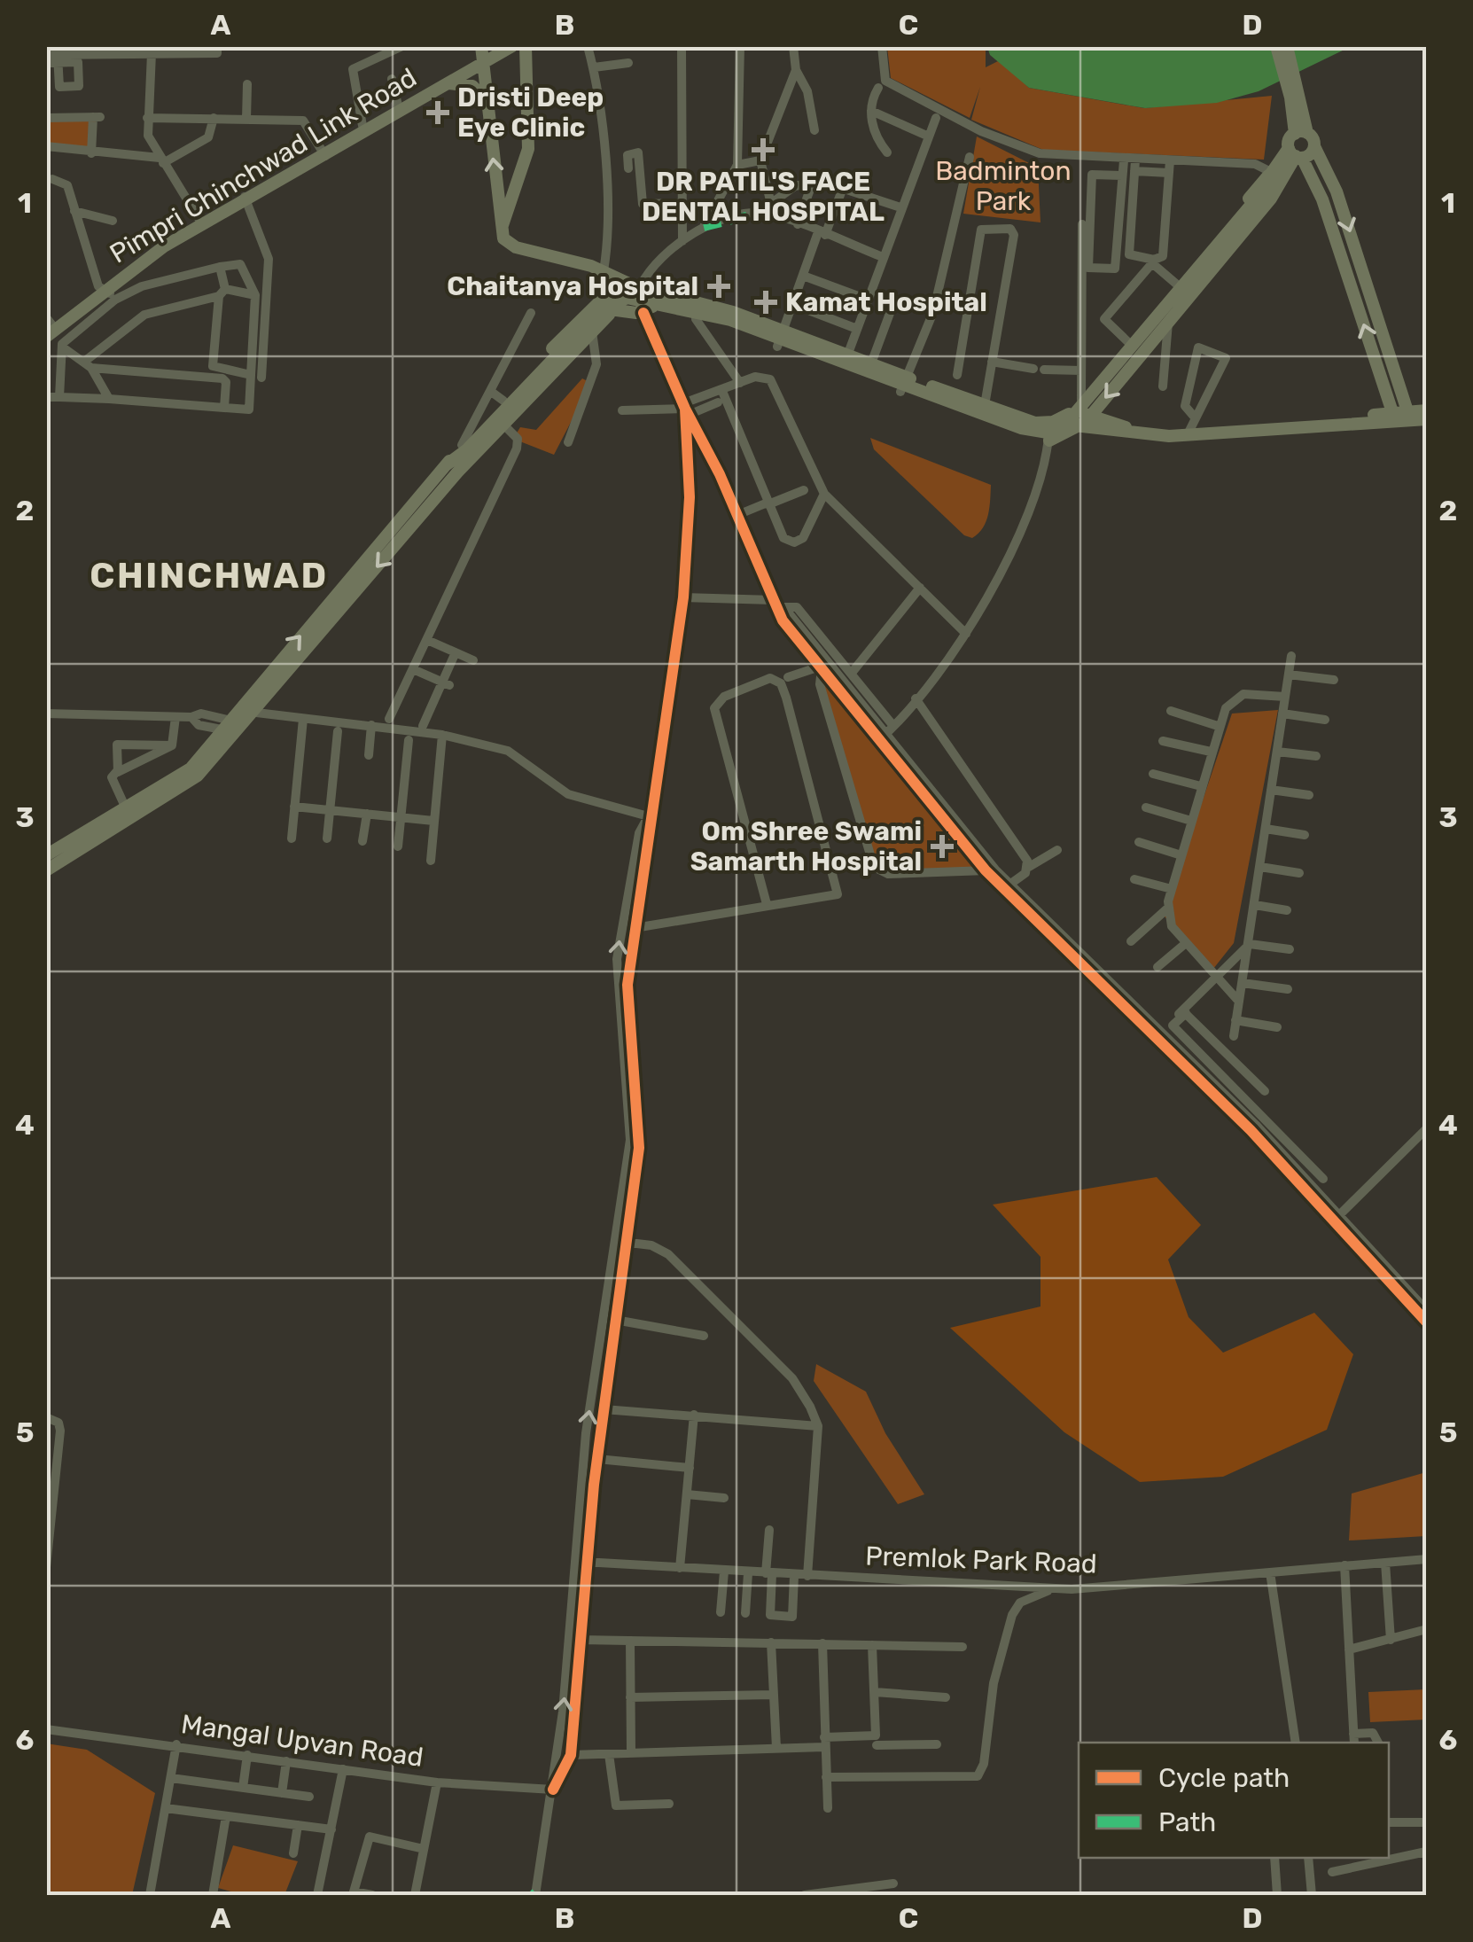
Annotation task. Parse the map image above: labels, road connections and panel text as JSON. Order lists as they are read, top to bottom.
{
  "streets": {
    "main road": ["Pimpri Chinchwad Link Road"],
    "street": ["Premlok Park Road", "Mangal Upvan Road"]
  },
  "districts": ["CHINCHWAD"],
  "parks": ["Badminton Park"],
  "places": {
    "health": [
      "Dristi Deep Eye Clinic",
      "DR PATIL'S FACE DENTAL HOSPITAL",
      "Chaitanya Hospital",
      "Kamat Hospital",
      "Om Shree Swami Samarth Hospital"
    ]
  },
  "legend": ["Cycle path", "Path"],
  "grid": {
    "columns": [
      "A",
      "B",
      "C",
      "D"
    ],
    "rows": [
      "1",
      "2",
      "3",
      "4",
      "5",
      "6"
    ]
  }
}
